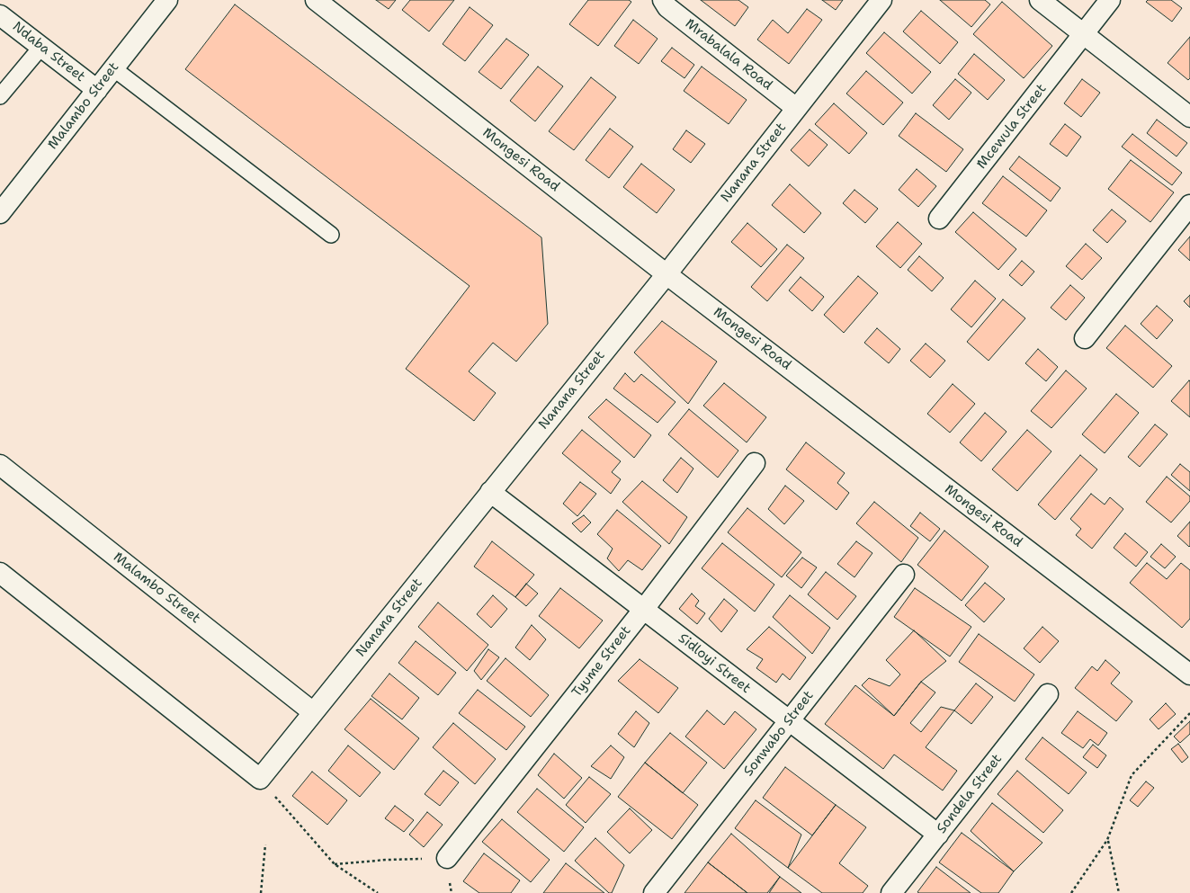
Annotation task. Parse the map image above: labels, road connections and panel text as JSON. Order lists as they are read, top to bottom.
{
  "streets": {
    "street": [
      "Ndaba Street",
      "Mrabalala Road",
      "Malambo Street",
      "Mcewula Street",
      "Mongesi Road",
      "Nanana Street",
      "Tyume Street",
      "Sidloyi Street",
      "Sonwabo Street",
      "Sondela Street"
    ]
  },
  "crossings": [
    ["Ndaba Street", "Malambo Street"],
    ["Mrabalala Road", "Nanana Street"],
    ["Malambo Street", "Nanana Street"],
    ["Mongesi Road", "Nanana Street"],
    ["Nanana Street", "Sidloyi Street"],
    ["Tyume Street", "Sidloyi Street"],
    ["Sidloyi Street", "Sonwabo Street"],
    ["Sidloyi Street", "Sondela Street"]
  ]
}
